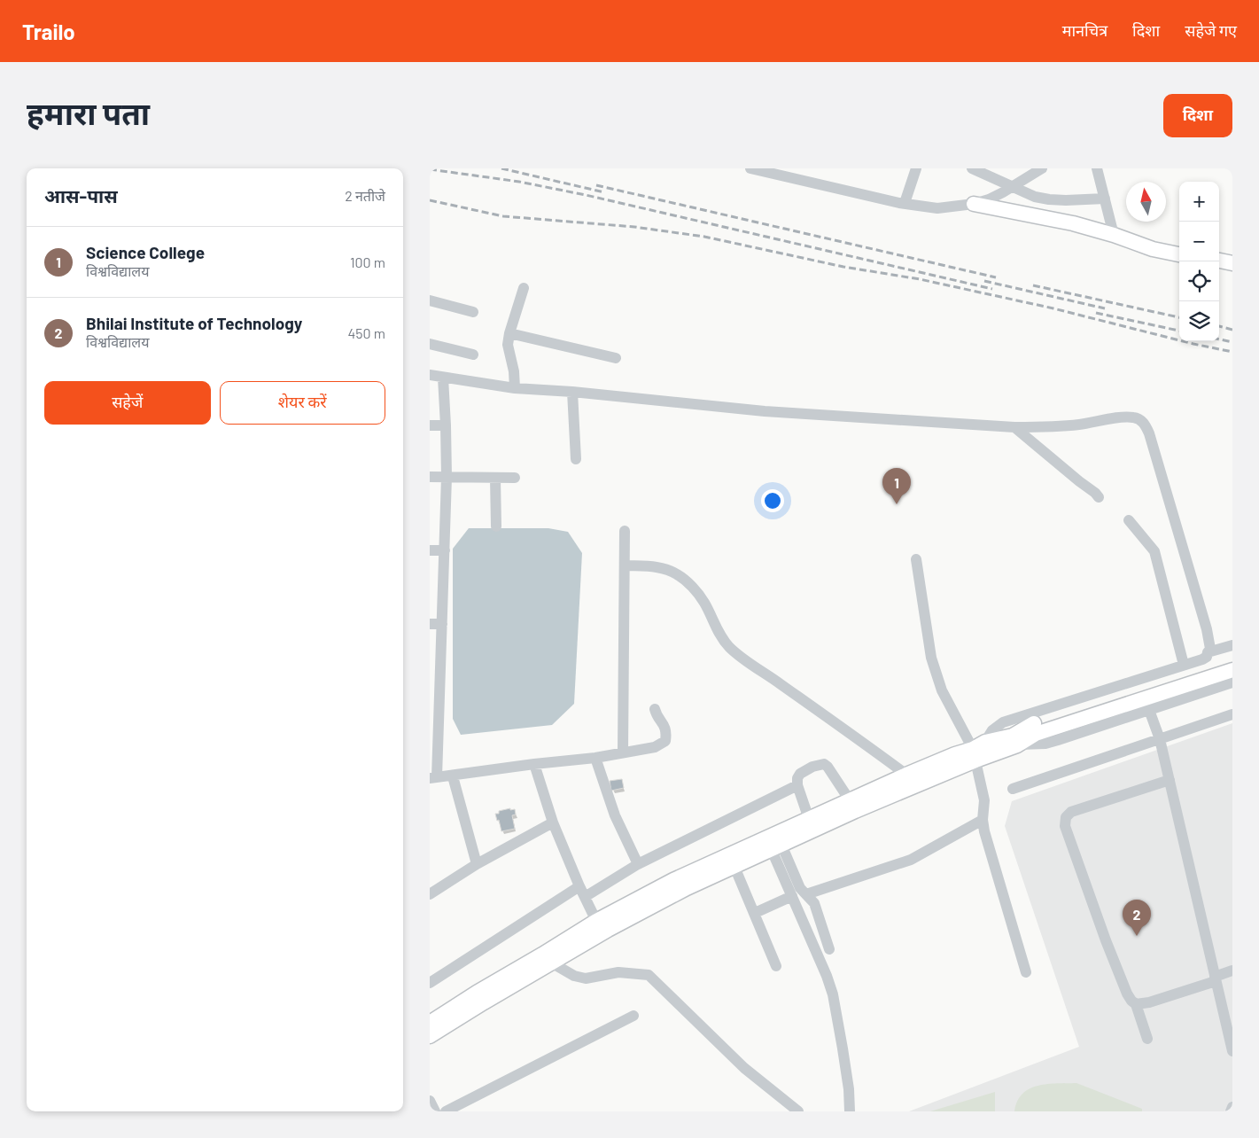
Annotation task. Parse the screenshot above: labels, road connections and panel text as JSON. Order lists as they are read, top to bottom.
{
  "north": "top",
  "page": {
    "header": "Trailo",
    "nav": ["मानचित्र", "दिशा", "सहेजे गए"],
    "title": "हमारा पता",
    "buttons": [
      "दिशा",
      ["सहेजें", "शेयर करें"]
    ],
    "heading": ["आस-पास", "2 नतीजे"],
    "map_buttons": ["+", "−"],
    "list": [
      {
        "mark": "1",
        "name": "Science College",
        "note": "विश्वविद्यालय",
        "value": "100 m"
      },
      {
        "mark": "2",
        "name": "Bhilai Institute of Technology",
        "note": "विश्वविद्यालय",
        "value": "450 m"
      }
    ],
    "pins": ["1", "2"]
  }
}
